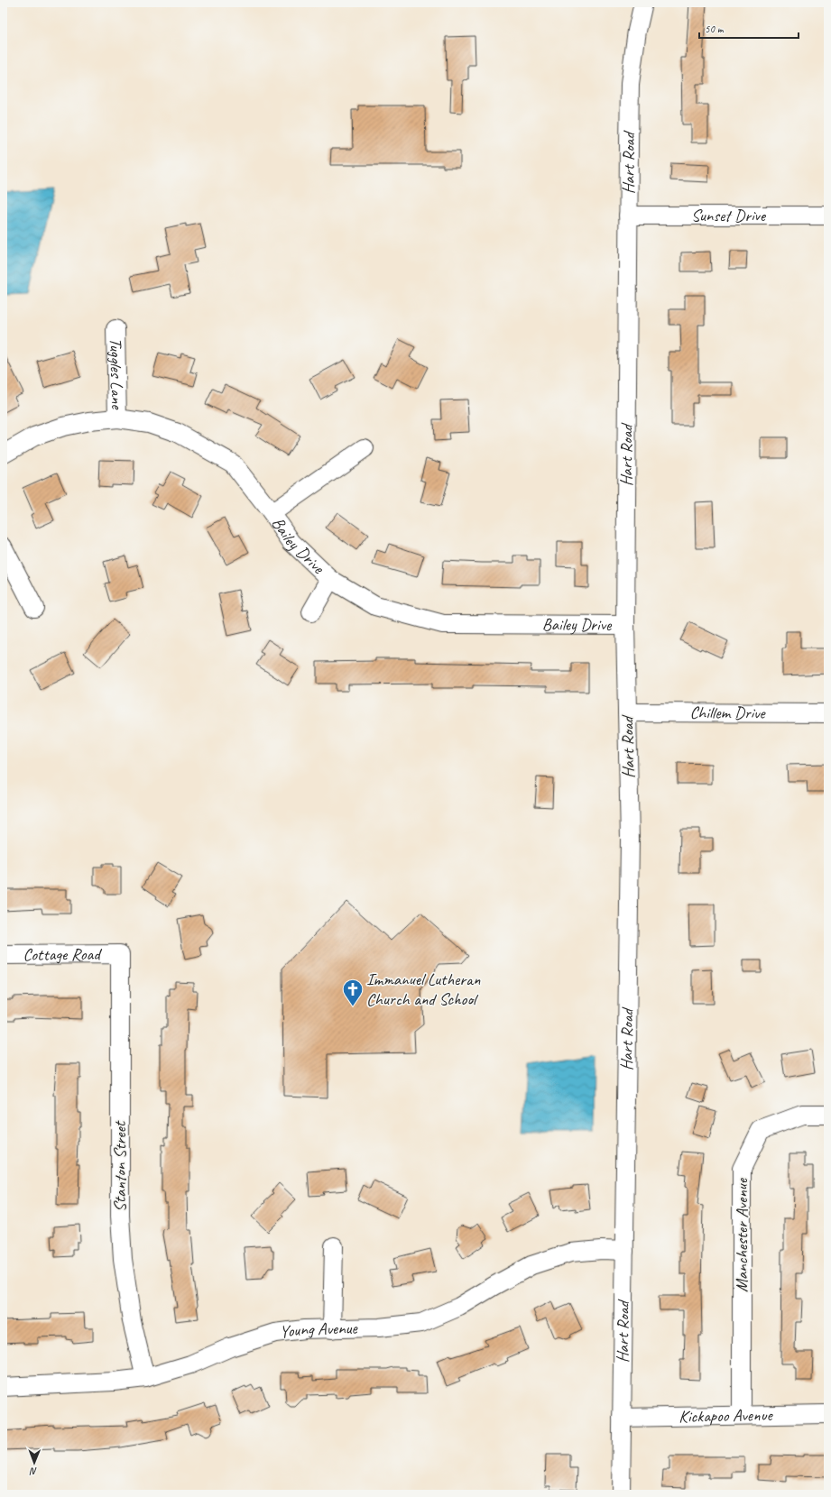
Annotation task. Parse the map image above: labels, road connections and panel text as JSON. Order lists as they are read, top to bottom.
{
  "streets": {
    "street": [
      "Hart Road",
      "Sunset Drive",
      "Tuggles Lane",
      "Bailey Drive",
      "Chillem Drive",
      "Cottage Road",
      "Stanton Street",
      "Manchester Avenue",
      "Young Avenue",
      "Kickapoo Avenue"
    ]
  },
  "crossings": [
    ["Hart Road", "Sunset Drive"],
    ["Hart Road", "Bailey Drive"],
    ["Hart Road", "Chillem Drive"],
    ["Hart Road", "Young Avenue"],
    ["Hart Road", "Kickapoo Avenue"],
    ["Tuggles Lane", "Bailey Drive"],
    ["Cottage Road", "Stanton Street"],
    ["Stanton Street", "Young Avenue"],
    ["Manchester Avenue", "Kickapoo Avenue"]
  ],
  "places": {
    "church": ["Immanuel Lutheran Church and School"]
  },
  "scale_bar": "50 m",
  "north": "bottom"
}
